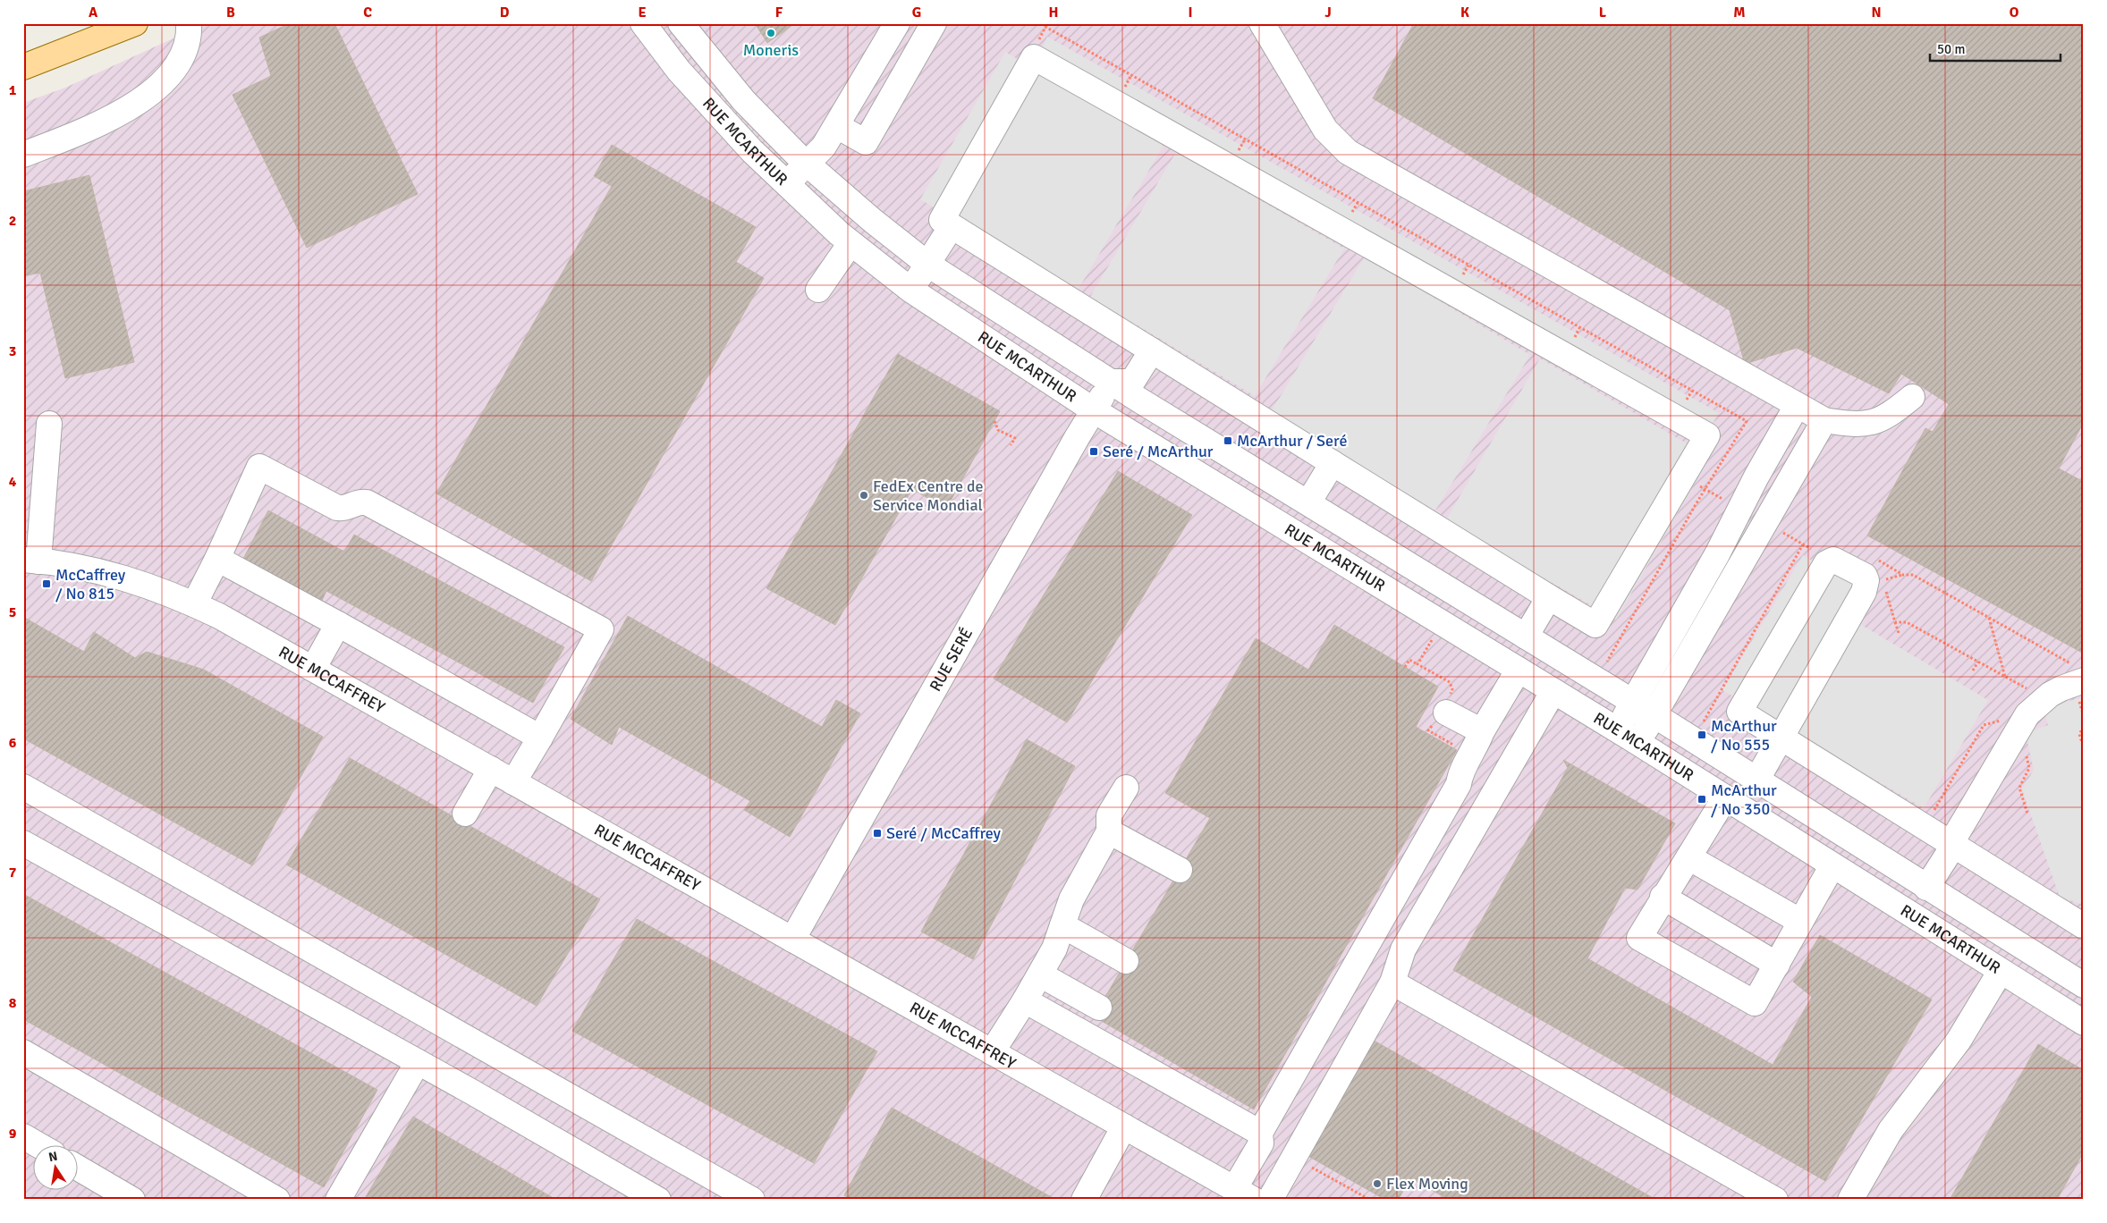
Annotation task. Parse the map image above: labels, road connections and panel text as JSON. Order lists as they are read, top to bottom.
{
  "streets": {
    "street": ["RUE MCARTHUR", "RUE SERÉ", "RUE MCCAFFREY"]
  },
  "crossings": [
    ["RUE MCARTHUR", "RUE SERÉ"],
    ["RUE SERÉ", "RUE MCCAFFREY"]
  ],
  "places": {
    "other": ["Moneris", "FedEx Centre de Service Mondial", "Flex Moving"],
    "transit": [
      "McArthur / Seré",
      "Seré / McArthur",
      "McCaffrey / No 815",
      "McArthur / No 555",
      "McArthur / No 350",
      "Seré / McCaffrey"
    ]
  },
  "scale_bar": "50 m",
  "north": "top",
  "grid": {
    "columns": [
      "A",
      "B",
      "C",
      "D",
      "E",
      "F",
      "G",
      "H",
      "I",
      "J",
      "K",
      "L",
      "M",
      "N",
      "O"
    ],
    "rows": [
      "1",
      "2",
      "3",
      "4",
      "5",
      "6",
      "7",
      "8",
      "9"
    ]
  }
}
